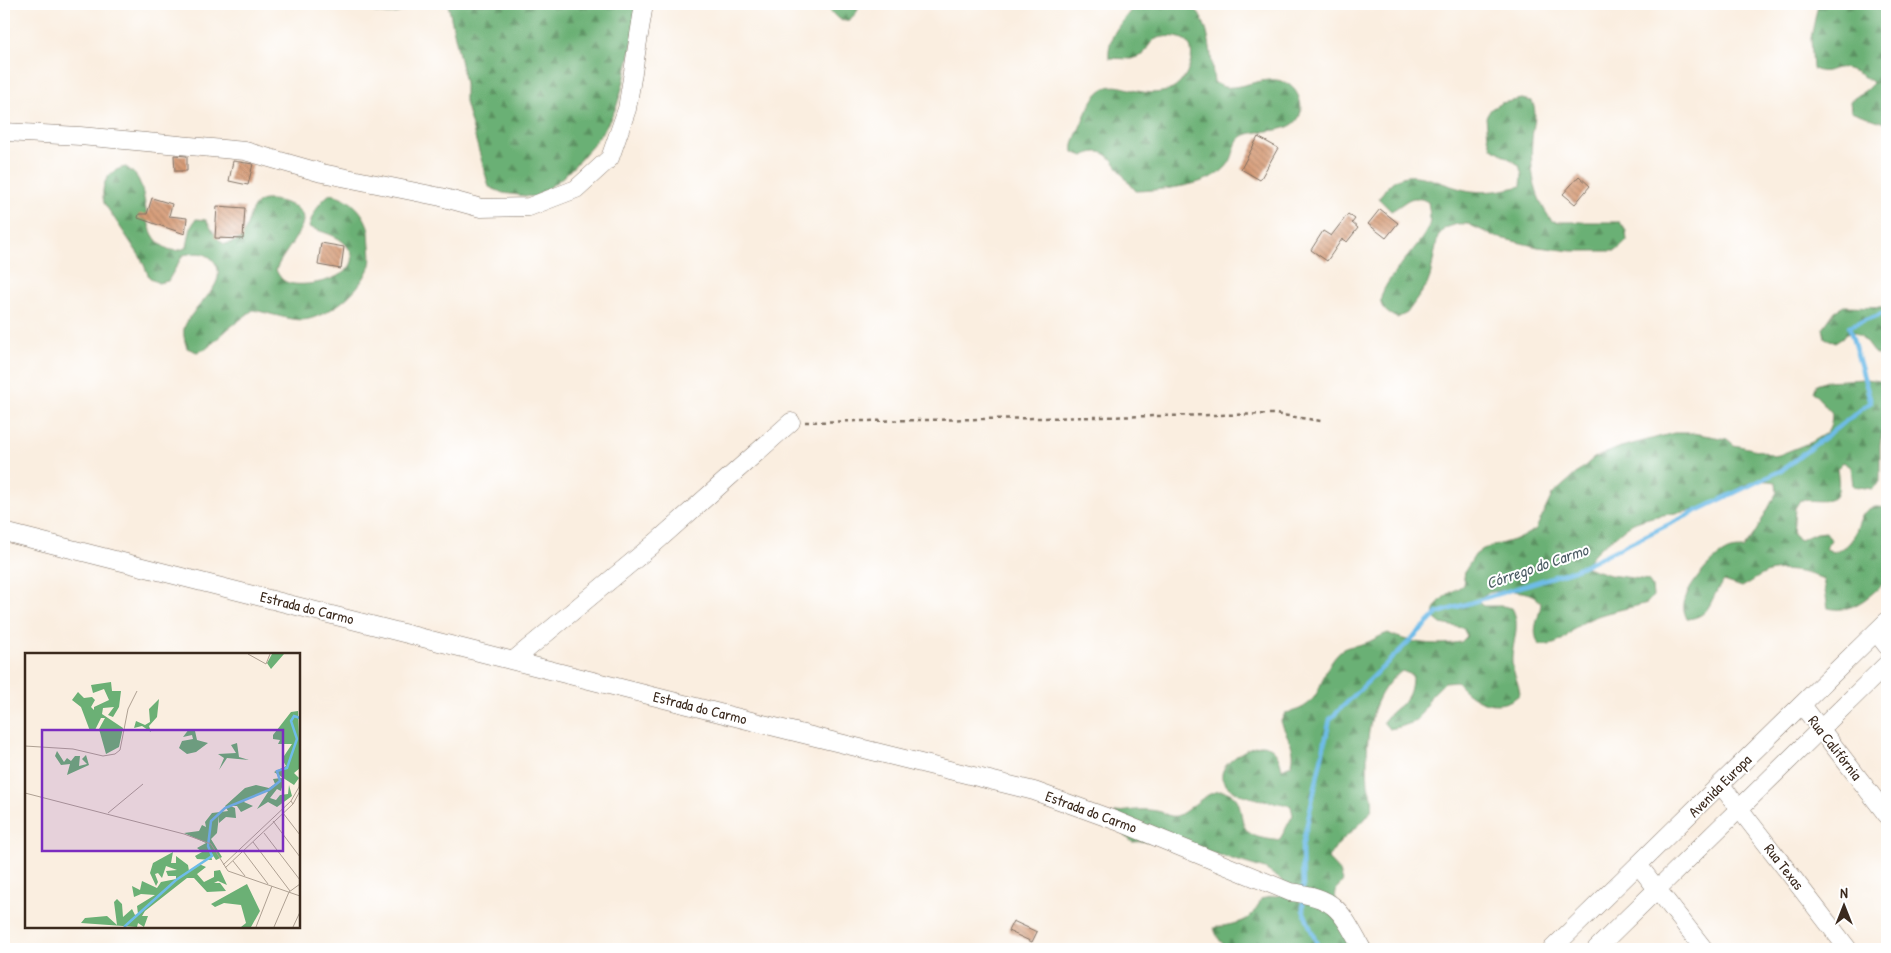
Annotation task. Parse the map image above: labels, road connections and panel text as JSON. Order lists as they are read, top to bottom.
{
  "streets": {
    "street": [
      "Estrada do Carmo",
      "Rua Califórnia",
      "Avenida Europa",
      "Rua Texas"
    ]
  },
  "crossings": [
    ["Rua Califórnia", "Avenida Europa"],
    ["Avenida Europa", "Rua Texas"]
  ],
  "water": ["Córrego do Carmo"],
  "north": "top"
}
